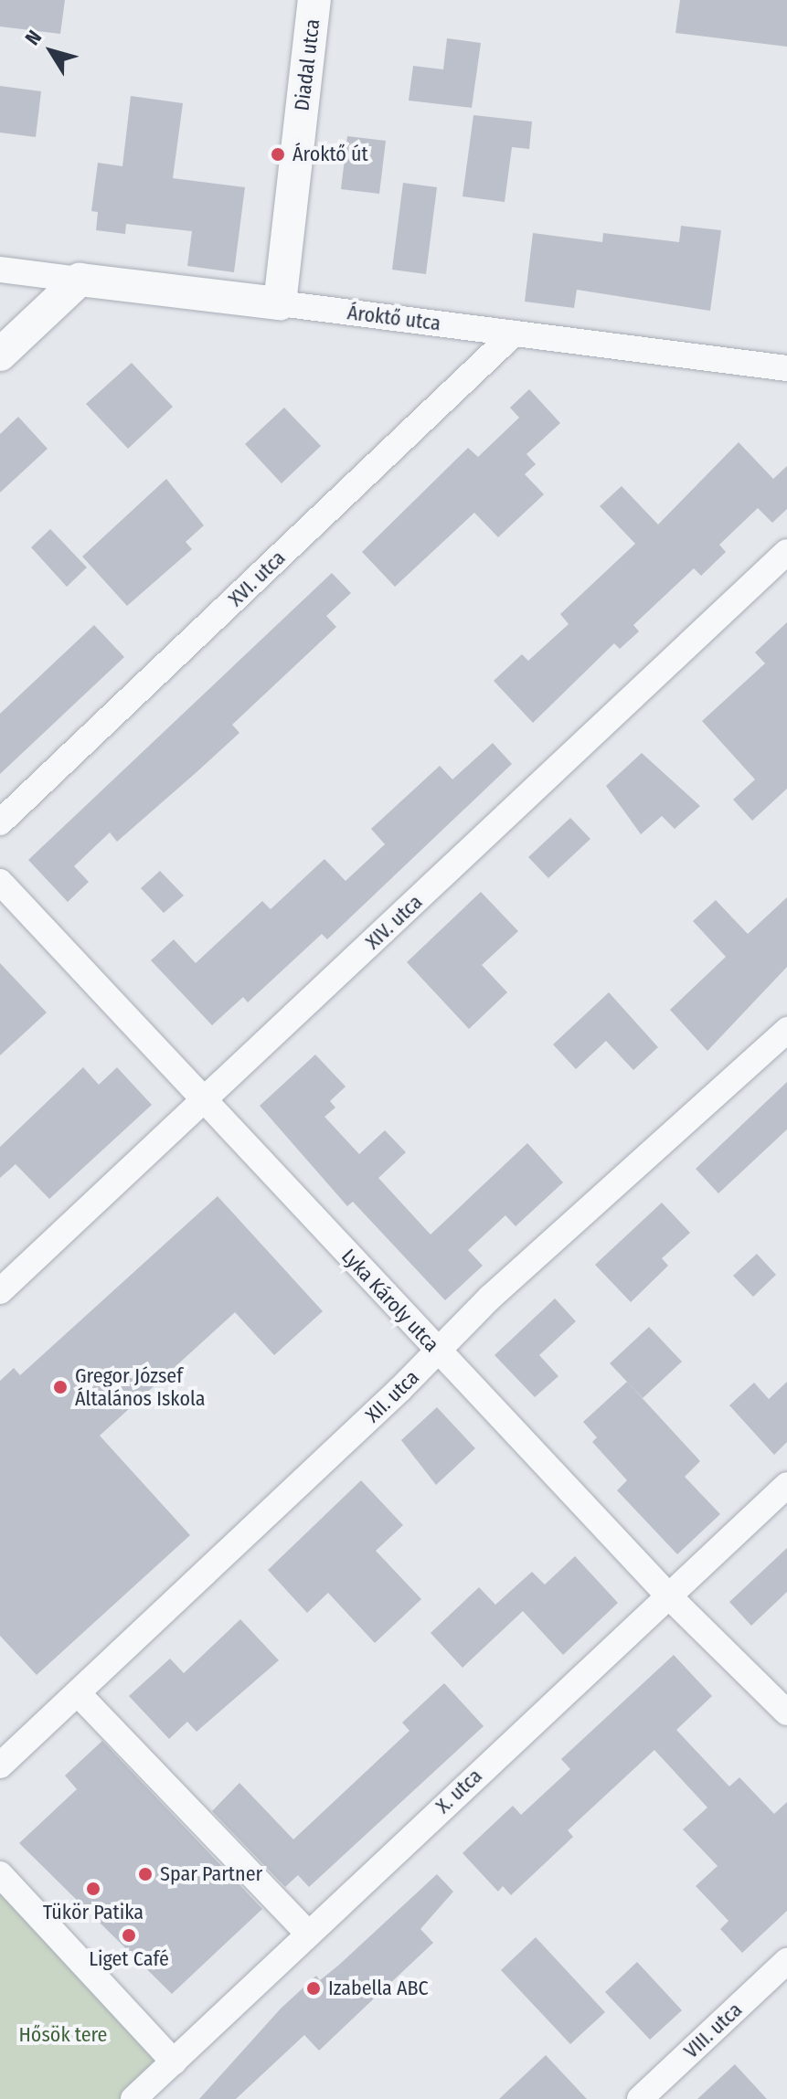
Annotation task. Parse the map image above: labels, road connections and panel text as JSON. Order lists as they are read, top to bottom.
{
  "streets": {
    "street": [
      "Diadal utca",
      "Ároktő utca",
      "XVI. utca",
      "XIV. utca",
      "Lyka Károly utca",
      "XII. utca",
      "X. utca",
      "VIII. utca"
    ]
  },
  "crossings": [
    ["Diadal utca", "Ároktő utca"],
    ["Ároktő utca", "XVI. utca"],
    ["XIV. utca", "Lyka Károly utca"],
    ["Lyka Károly utca", "XII. utca"],
    ["Lyka Károly utca", "X. utca"]
  ],
  "parks": ["Hősök tere"],
  "places": [
    "Ároktő út",
    "Gregor József Általános Iskola",
    "Spar Partner",
    "Tükör Patika",
    "Liget Café",
    "Izabella ABC"
  ],
  "north": "top left"
}
